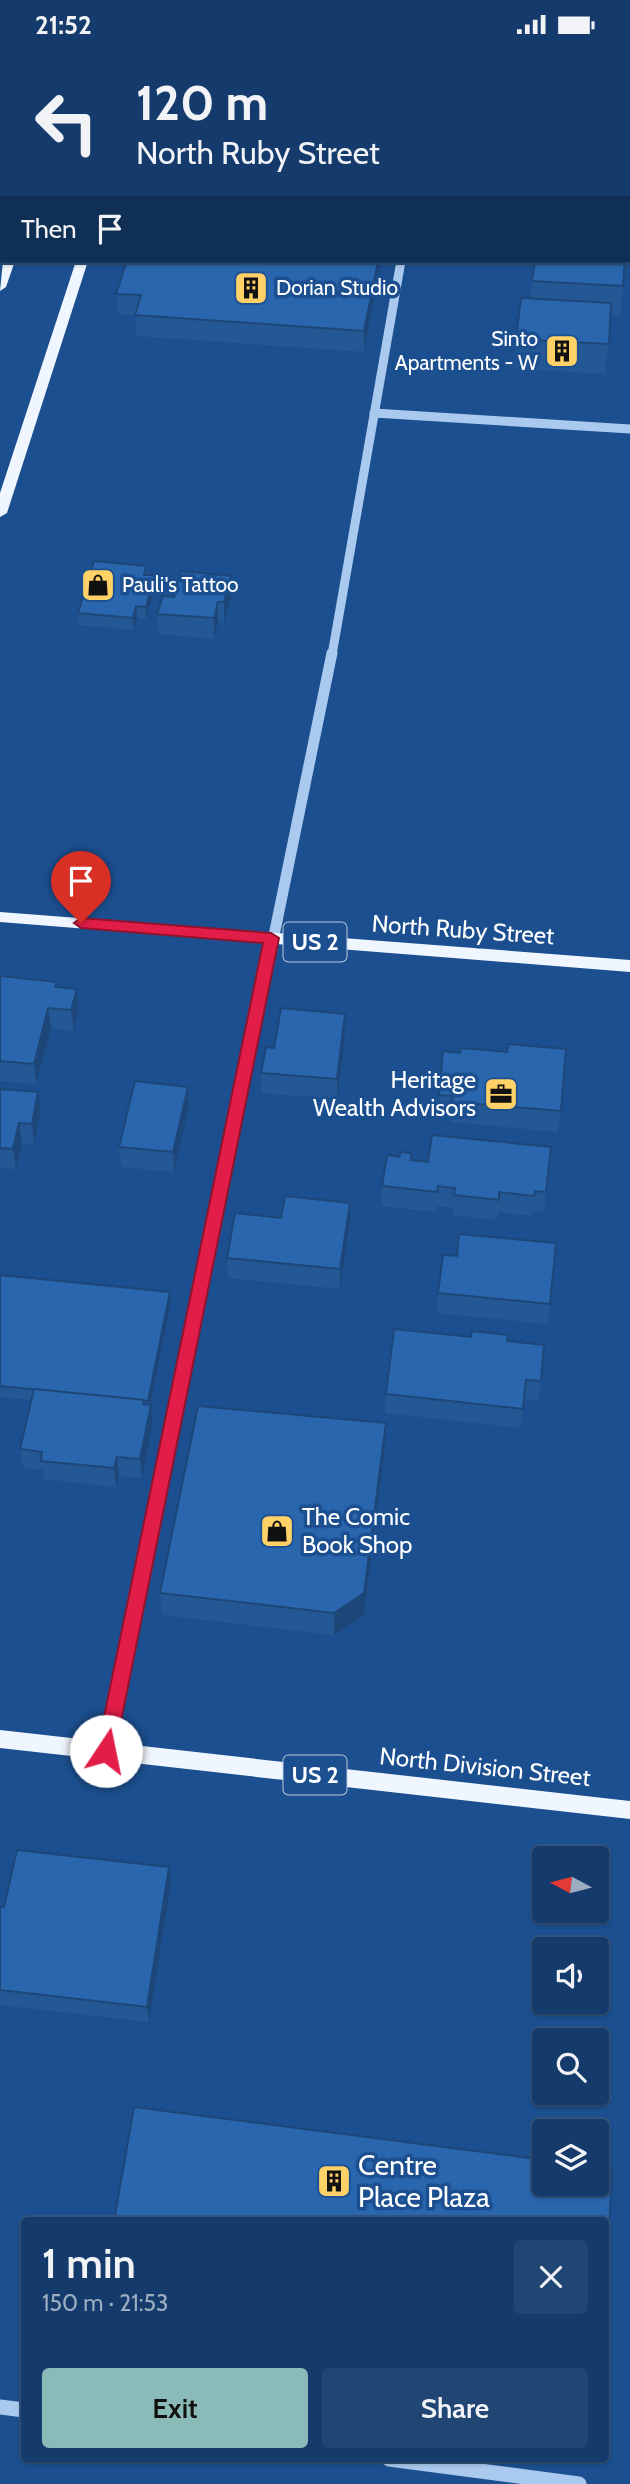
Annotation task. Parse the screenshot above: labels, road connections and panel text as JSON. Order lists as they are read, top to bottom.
{
  "streets": {
    "main road": ["North Ruby Street", "US 2", "North Division Street"]
  },
  "places": {
    "building": ["Dorian Studio", "Sinto Apartments - W", "Centre Place Plaza"],
    "shop": ["Pauli's Tattoo", "The Comic Book Shop"],
    "office": ["Heritage Wealth Advisors"]
  },
  "north": "left",
  "page": {
    "status": "21:52",
    "turn": ["120 m", "North Ruby Street"],
    "then": "Then",
    "heading": ["1 min", "150 m · 21:53"],
    "buttons": ["Exit", "Share"]
  }
}
